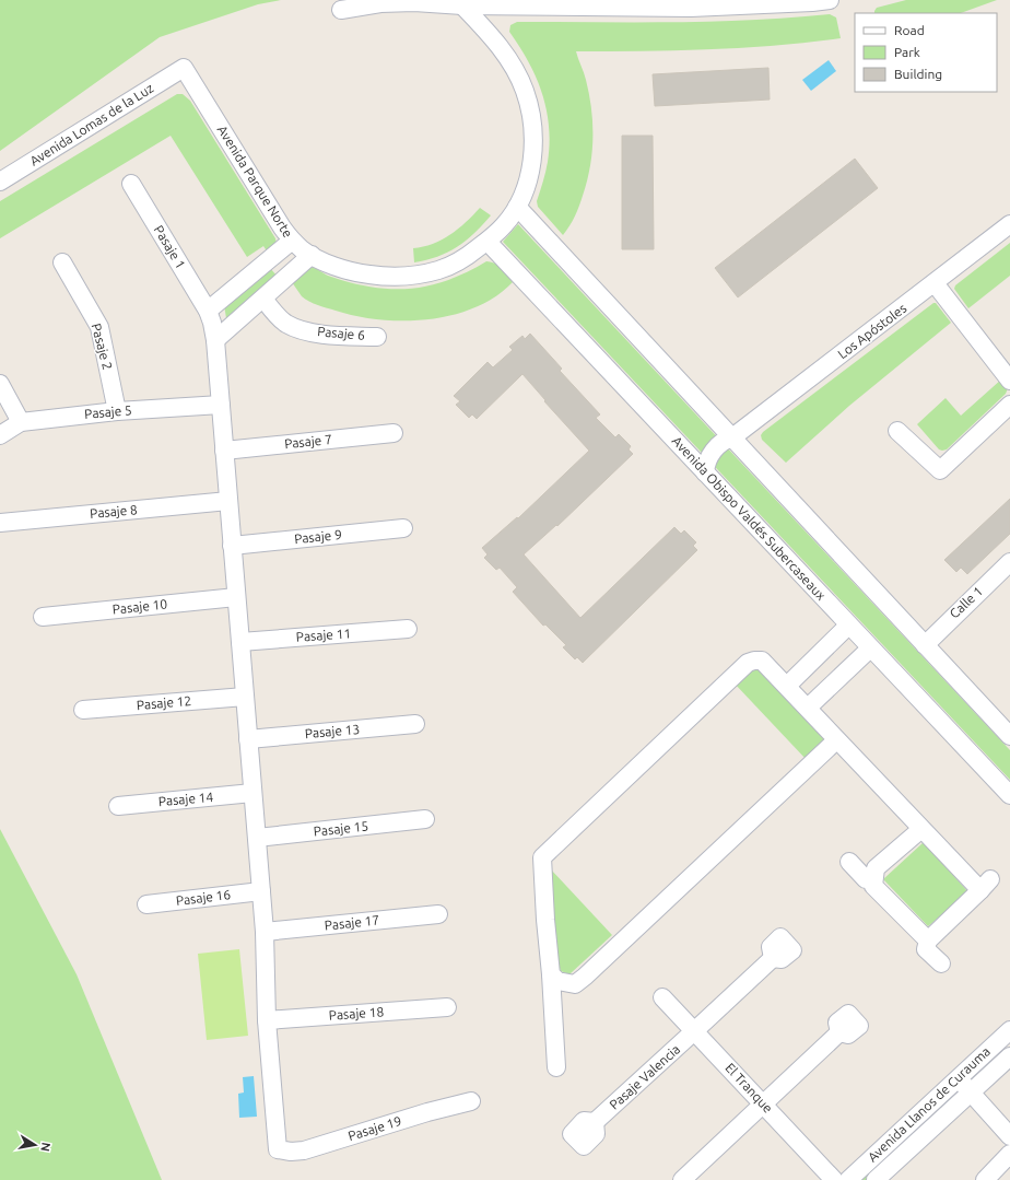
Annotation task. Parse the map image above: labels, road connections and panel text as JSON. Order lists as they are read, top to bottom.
{
  "streets": {
    "street": [
      "Avenida Lomas de la Luz",
      "Avenida Parque Norte",
      "Pasaje 1",
      "Los Apóstoles",
      "Pasaje 6",
      "Pasaje 2",
      "Pasaje 5",
      "Pasaje 7",
      "Pasaje 8",
      "Avenida Obispo Valdés Subercaseaux",
      "Pasaje 9",
      "Calle 1",
      "Pasaje 10",
      "Pasaje 11",
      "Pasaje 12",
      "Pasaje 13",
      "Pasaje 14",
      "Pasaje 15",
      "Pasaje 16",
      "Pasaje 17",
      "Pasaje 18",
      "Pasaje Valencia",
      "El Tranque",
      "Avenida Llanos de Curauma",
      "Pasaje 19"
    ]
  },
  "crossings": [
    ["Avenida Lomas de la Luz", "Avenida Parque Norte"],
    ["Avenida Parque Norte", "Avenida Obispo Valdés Subercaseaux"],
    ["Pasaje 1", "Pasaje 5"],
    ["Pasaje 1", "Pasaje 7"],
    ["Pasaje 1", "Pasaje 8"],
    ["Pasaje 1", "Pasaje 9"],
    ["Pasaje 1", "Pasaje 10"],
    ["Pasaje 1", "Pasaje 11"],
    ["Pasaje 1", "Pasaje 12"],
    ["Pasaje 1", "Pasaje 13"],
    ["Pasaje 1", "Pasaje 14"],
    ["Pasaje 1", "Pasaje 15"],
    ["Pasaje 1", "Pasaje 16"],
    ["Pasaje 1", "Pasaje 17"],
    ["Pasaje 1", "Pasaje 18"],
    ["Pasaje 1", "Pasaje 19"],
    ["Los Apóstoles", "Avenida Obispo Valdés Subercaseaux"],
    ["Pasaje 2", "Pasaje 5"],
    ["Pasaje Valencia", "El Tranque"]
  ],
  "legend": ["Road", "Park", "Building"],
  "north": "right"
}
